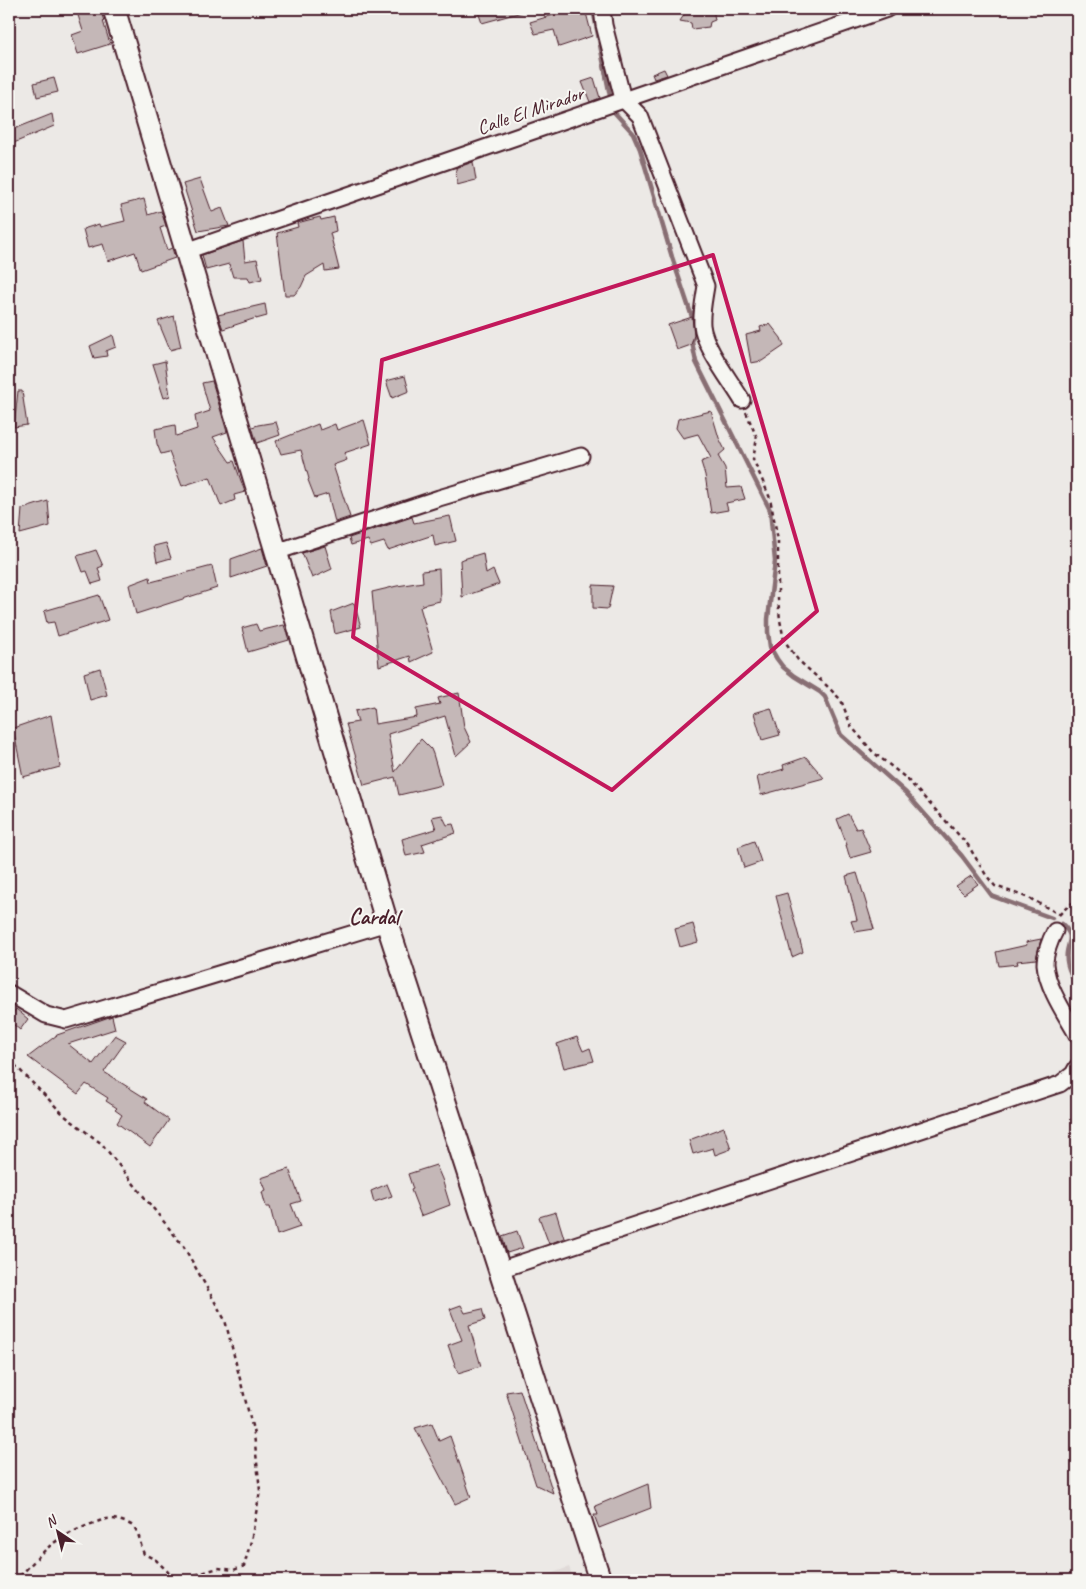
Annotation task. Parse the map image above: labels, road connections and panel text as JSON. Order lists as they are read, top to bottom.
{
  "streets": {
    "street": ["Calle El Mirador"]
  },
  "districts": ["Cardal"],
  "north": "top left"
}
